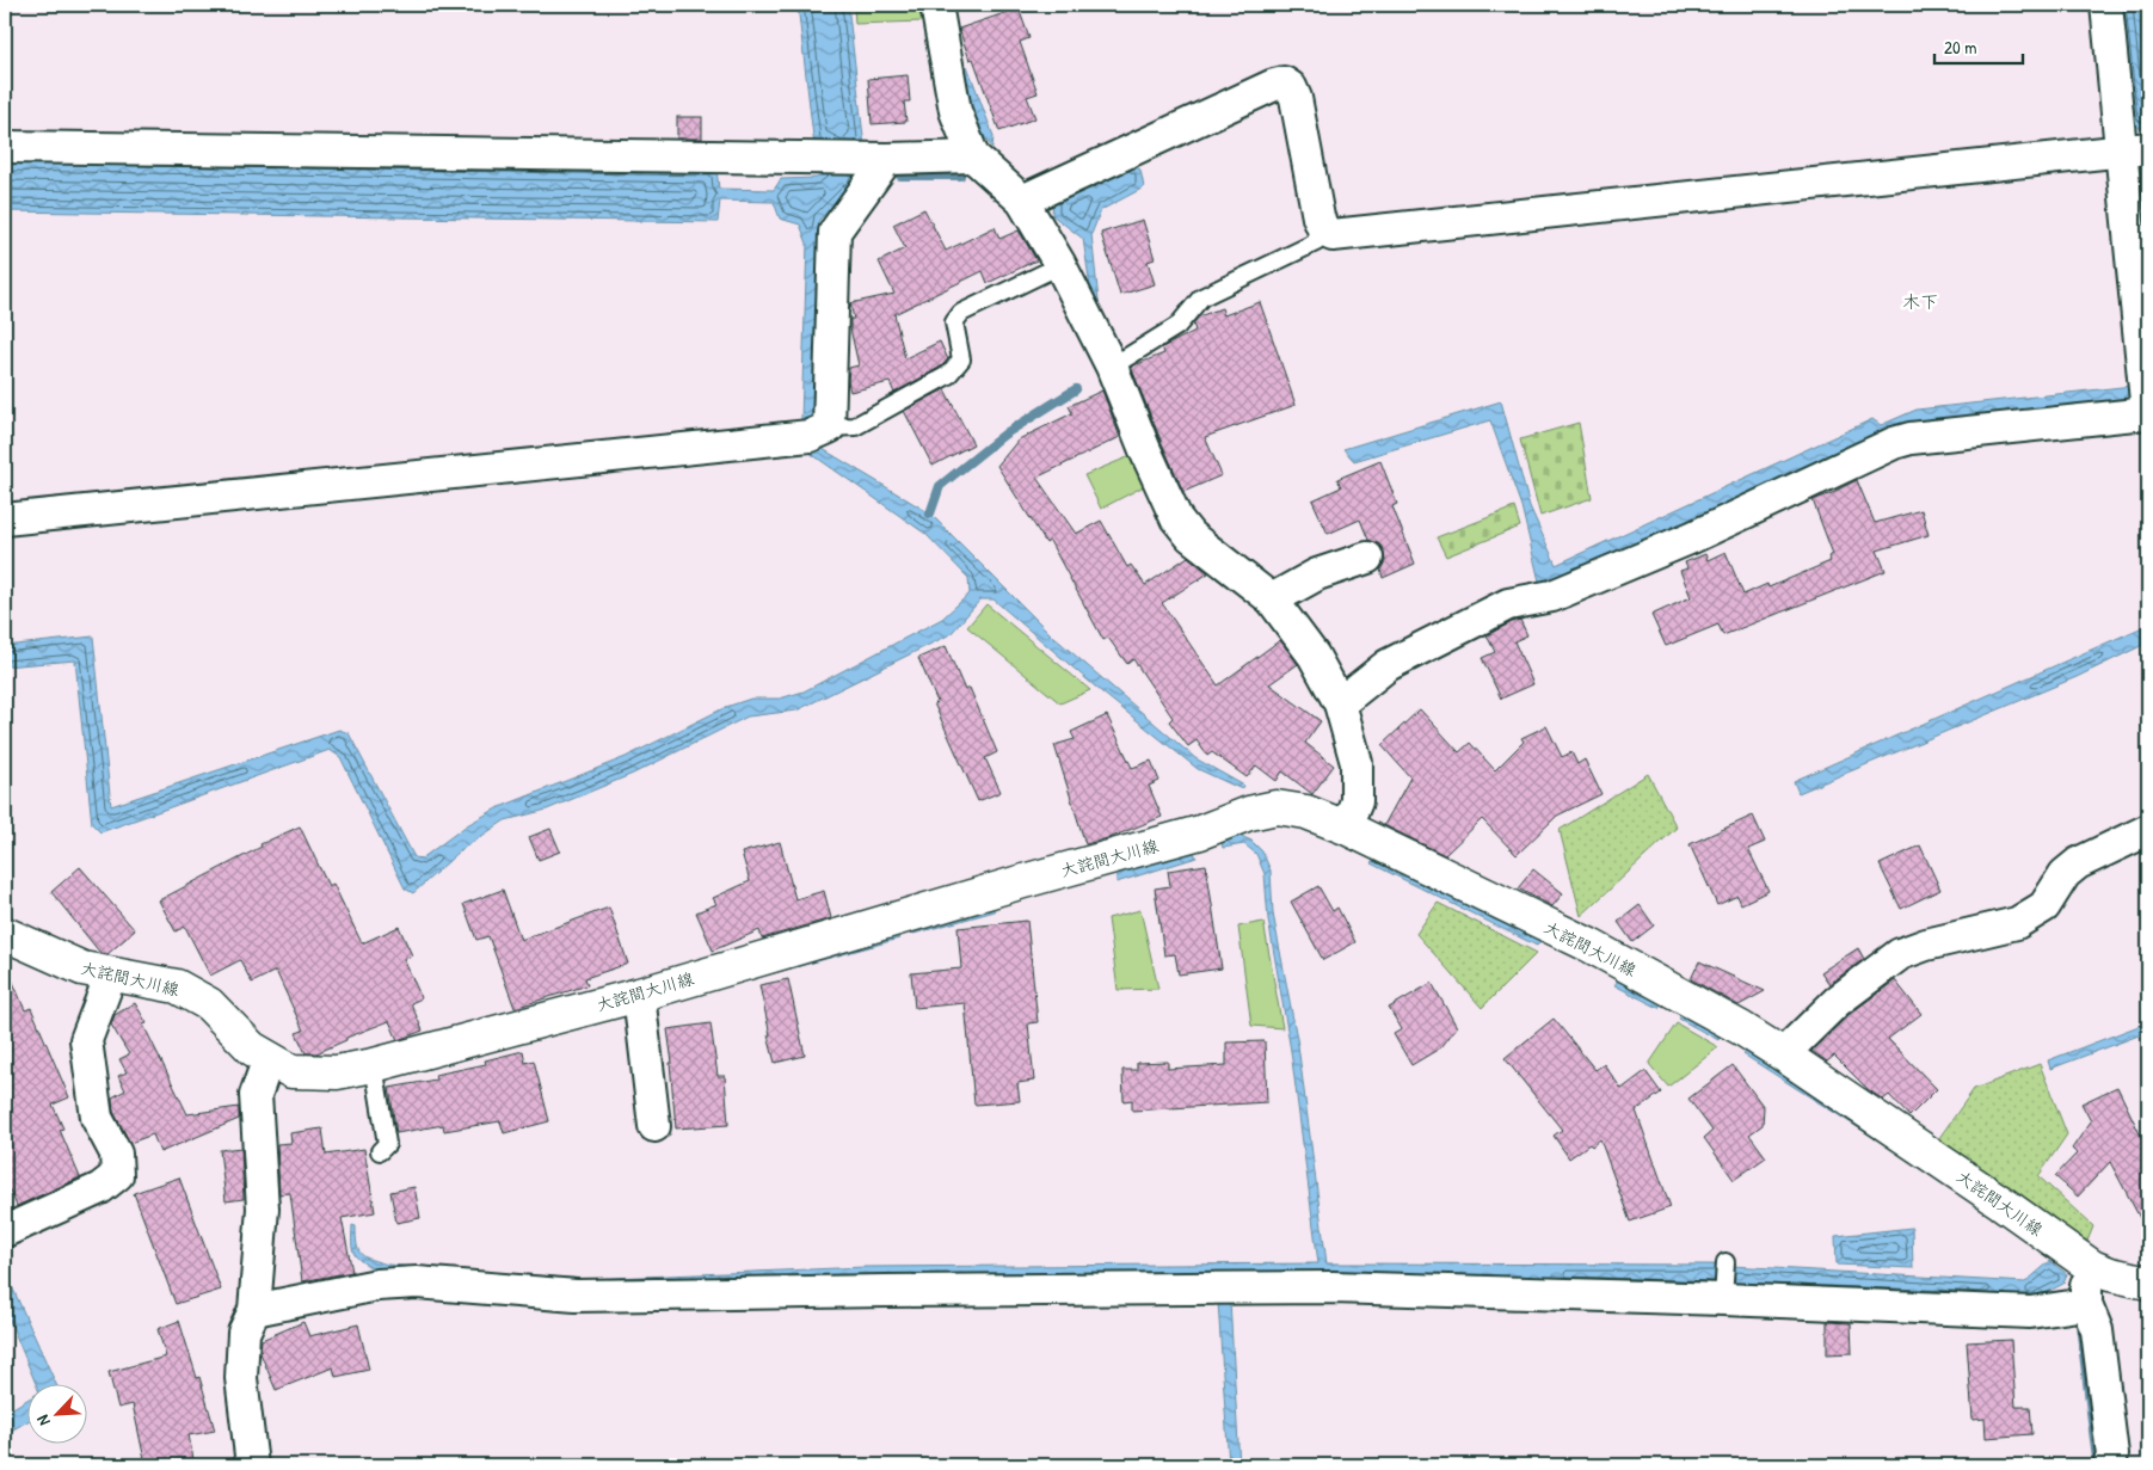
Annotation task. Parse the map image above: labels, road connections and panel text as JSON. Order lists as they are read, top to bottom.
{
  "streets": {
    "main road": ["大詫間大川線"]
  },
  "districts": ["木下"],
  "scale_bar": "20 m",
  "north": "bottom left"
}
